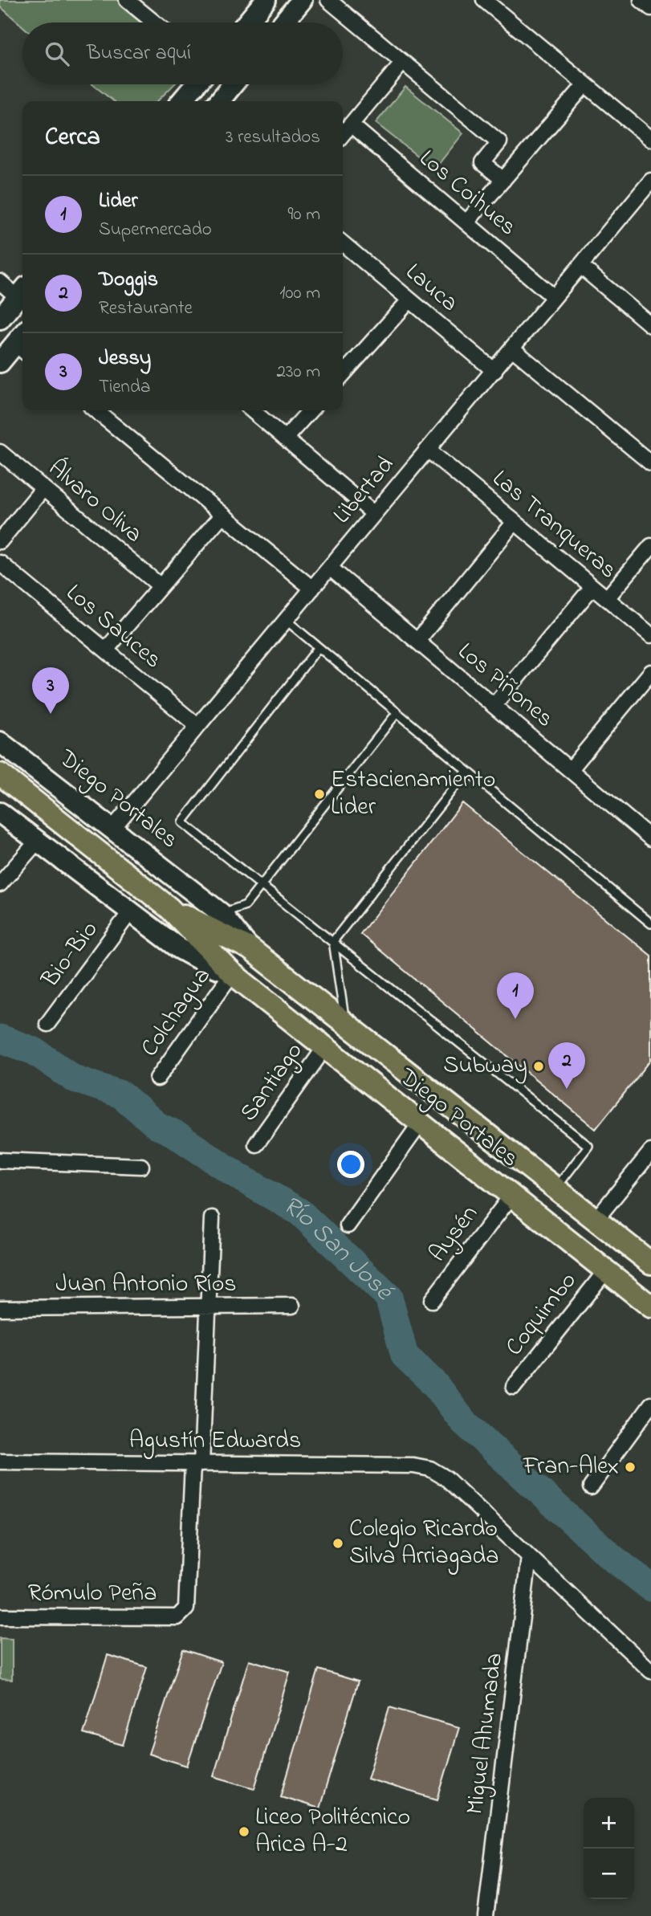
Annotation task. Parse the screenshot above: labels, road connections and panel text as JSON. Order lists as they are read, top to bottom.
{
  "streets": {
    "main road": ["Diego Portales"],
    "street": [
      "Los Coihues",
      "Lauca",
      "Libertad",
      "Álvaro Oliva",
      "Las Tranqueras",
      "Los Sauces",
      "Los Piñones",
      "Bio-Bio",
      "Colchagua",
      "Santiago",
      "Aysén",
      "Juan Antonio Ríos",
      "Coquimbo",
      "Agustín Edwards",
      "Rómulo Peña",
      "Miguel Ahumada"
    ]
  },
  "crossings": [
    ["Los Coihues", "Libertad"],
    ["Lauca", "Libertad"],
    ["Libertad", "Las Tranqueras"],
    ["Libertad", "Los Sauces"],
    ["Libertad", "Los Piñones"],
    ["Libertad", "Diego Portales"],
    ["Diego Portales", "Bio-Bio"],
    ["Diego Portales", "Colchagua"],
    ["Diego Portales", "Santiago"],
    ["Diego Portales", "Aysén"],
    ["Diego Portales", "Coquimbo"],
    ["Agustín Edwards", "Rómulo Peña"],
    ["Agustín Edwards", "Miguel Ahumada"]
  ],
  "water": ["Río San José"],
  "places": [
    "Estacienamiento Lider",
    "Subway",
    "Fran-Alex",
    "Colegio Ricardo Silva Arriagada",
    "Liceo Politécnico Arica A-2"
  ],
  "page": {
    "search": "Buscar aquí",
    "heading": ["Cerca", "3 resultados"],
    "list": [
      {
        "mark": "1",
        "name": "Lider",
        "note": "Supermercado",
        "value": "90 m"
      },
      {
        "mark": "2",
        "name": "Doggis",
        "note": "Restaurante",
        "value": "100 m"
      },
      {
        "mark": "3",
        "name": "Jessy",
        "note": "Tienda",
        "value": "230 m"
      }
    ],
    "pins": ["3", "1", "2"],
    "map_buttons": ["+", "−"]
  }
}
